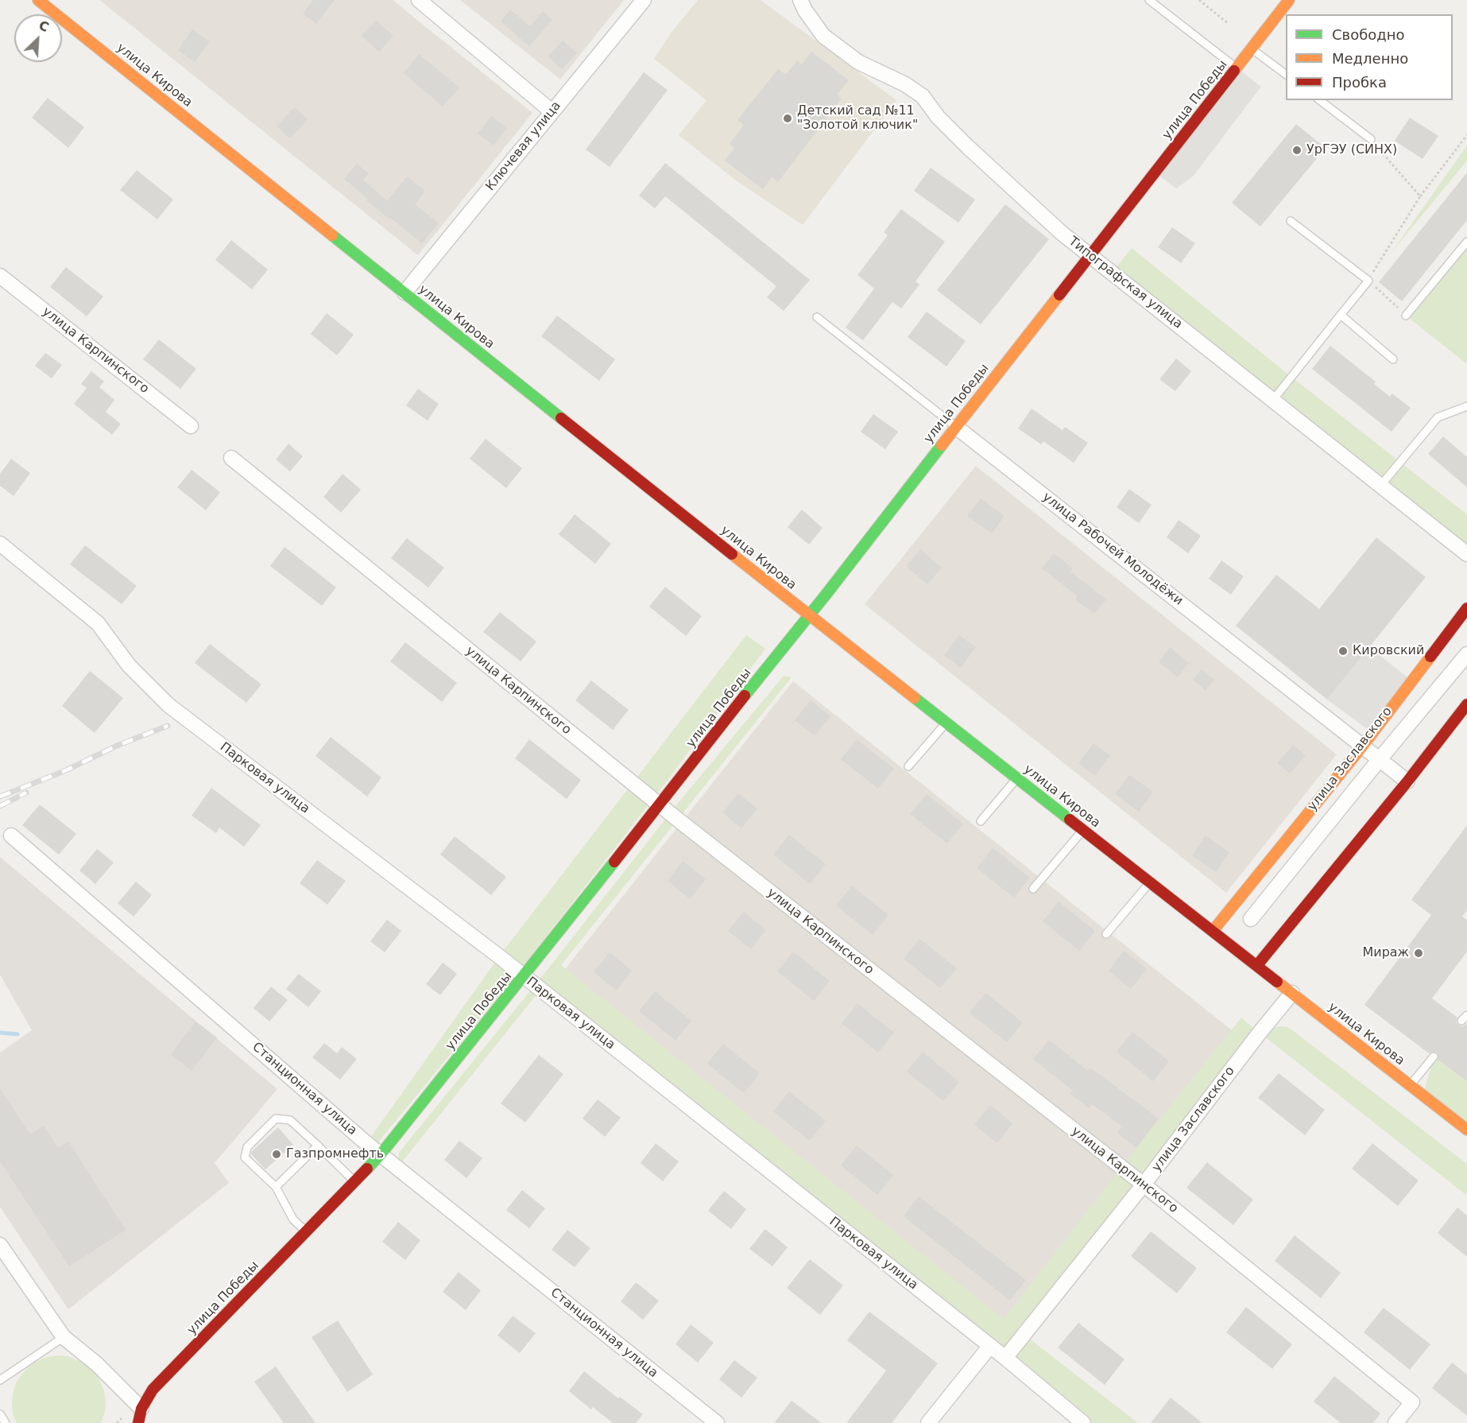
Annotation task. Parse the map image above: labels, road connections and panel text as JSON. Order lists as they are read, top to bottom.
{
  "streets": {
    "main road": ["улица Кирова", "улица Победы", "улица Заславского"],
    "street": [
      "Ключевая улица",
      "Типографская улица",
      "улица Карпинского",
      "улица Рабочей Молодёжи",
      "Парковая улица",
      "Станционная улица"
    ]
  },
  "crossings": [
    ["улица Кирова", "улица Победы"],
    ["улица Кирова", "Ключевая улица"],
    ["улица Кирова", "улица Заславского"],
    ["улица Победы", "Типографская улица"],
    ["улица Победы", "улица Карпинского"],
    ["улица Победы", "улица Рабочей Молодёжи"],
    ["улица Победы", "Парковая улица"],
    ["улица Победы", "Станционная улица"],
    ["улица Карпинского", "улица Заславского"],
    ["улица Рабочей Молодёжи", "улица Заславского"],
    ["улица Заславского", "Парковая улица"]
  ],
  "places": [
    "Детский сад №11 \"Золотой ключик\"",
    "УрГЭУ (СИНХ)",
    "Кировский",
    "Мираж",
    "Газпромнефть"
  ],
  "legend": ["Свободно", "Медленно", "Пробка"],
  "north": "top right"
}
